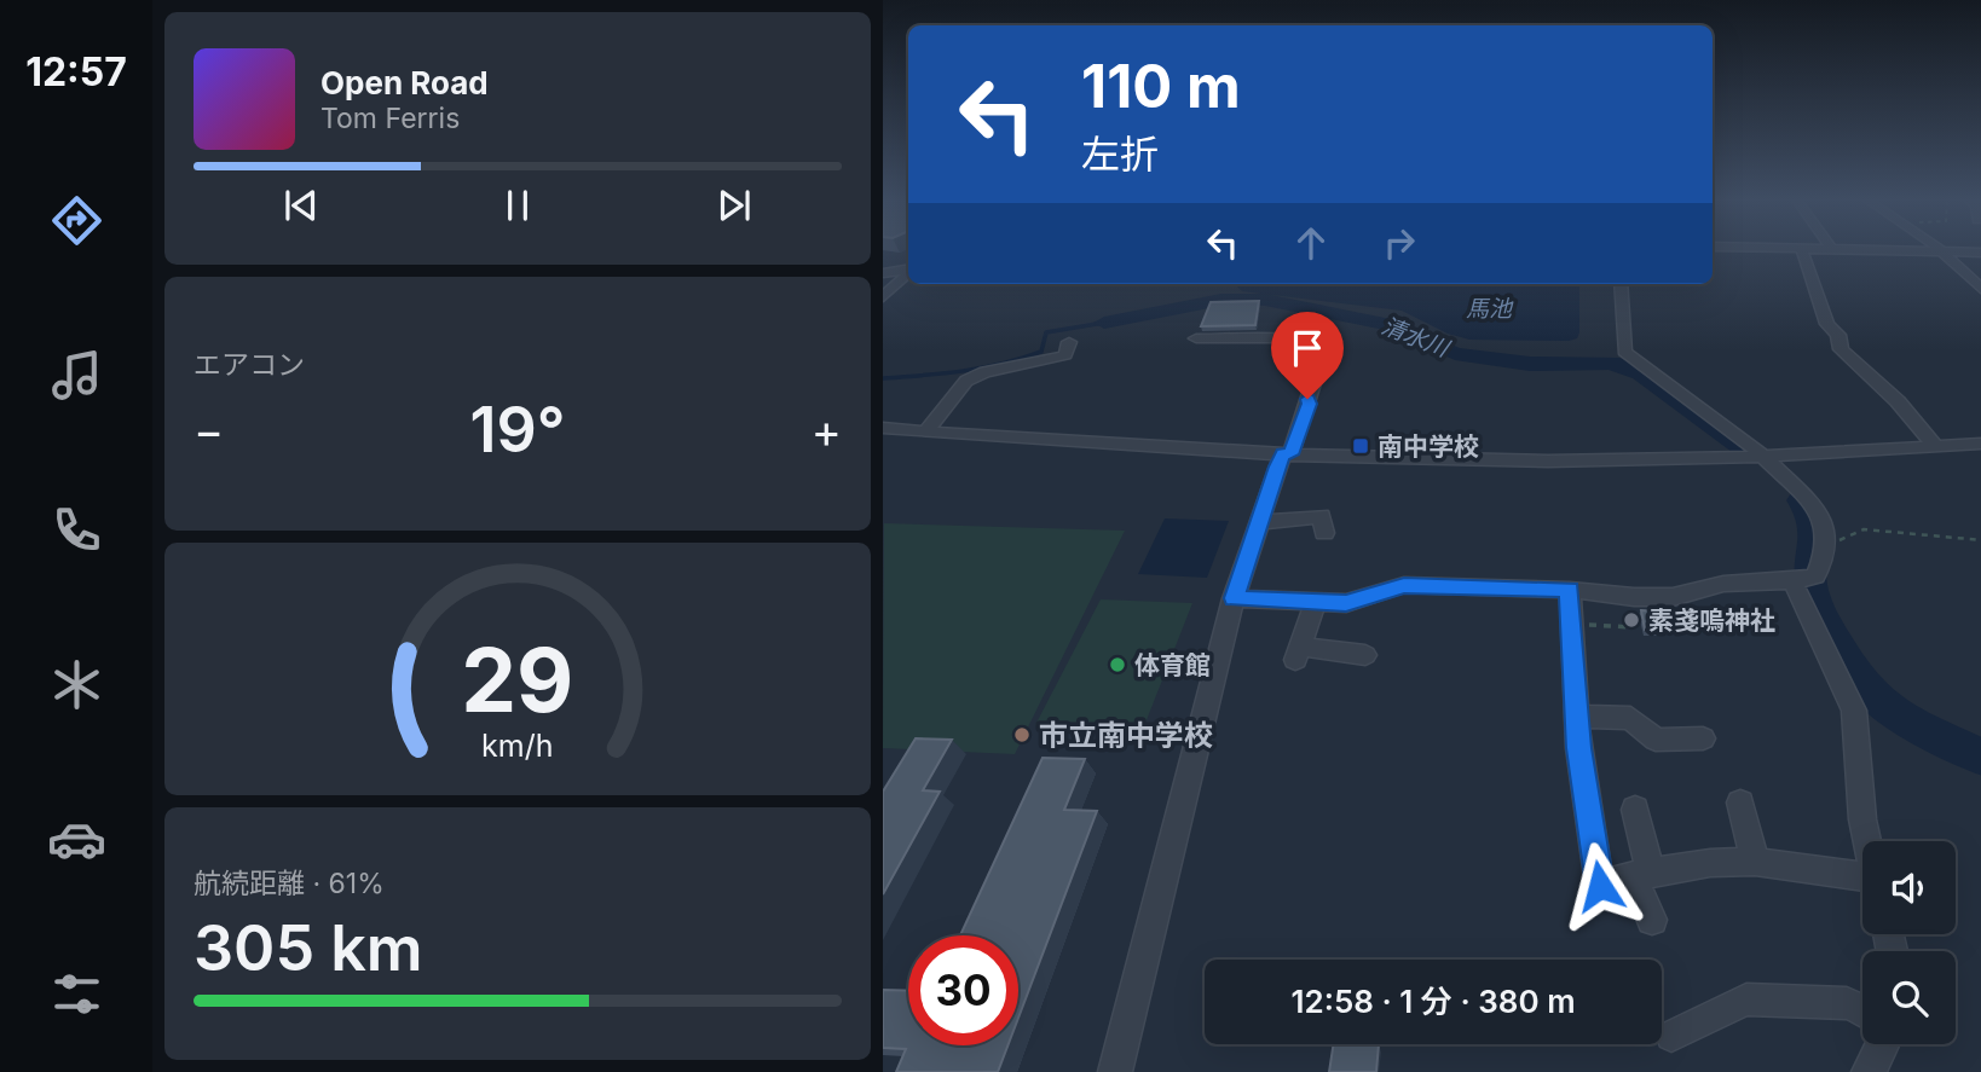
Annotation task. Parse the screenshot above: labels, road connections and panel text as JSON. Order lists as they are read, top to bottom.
{
  "water": ["馬池", "清水川"],
  "places": {
    "transit": ["南中学校"],
    "other": ["素戔嗚神社", "体育館", "市立南中学校"]
  },
  "page": {
    "tabs": "12:57",
    "turn": ["110 m", "左折"],
    "song": ["Open Road", "Tom Ferris"],
    "tile": [
      "エアコン",
      ["航続距離 · 61%", "305 km"]
    ],
    "heat": ["−", "19°", "+"],
    "limit": "30",
    "trip": "12:58 · 1 分 · 380 m",
    "gauge": ["29", "km/h"]
  }
}
